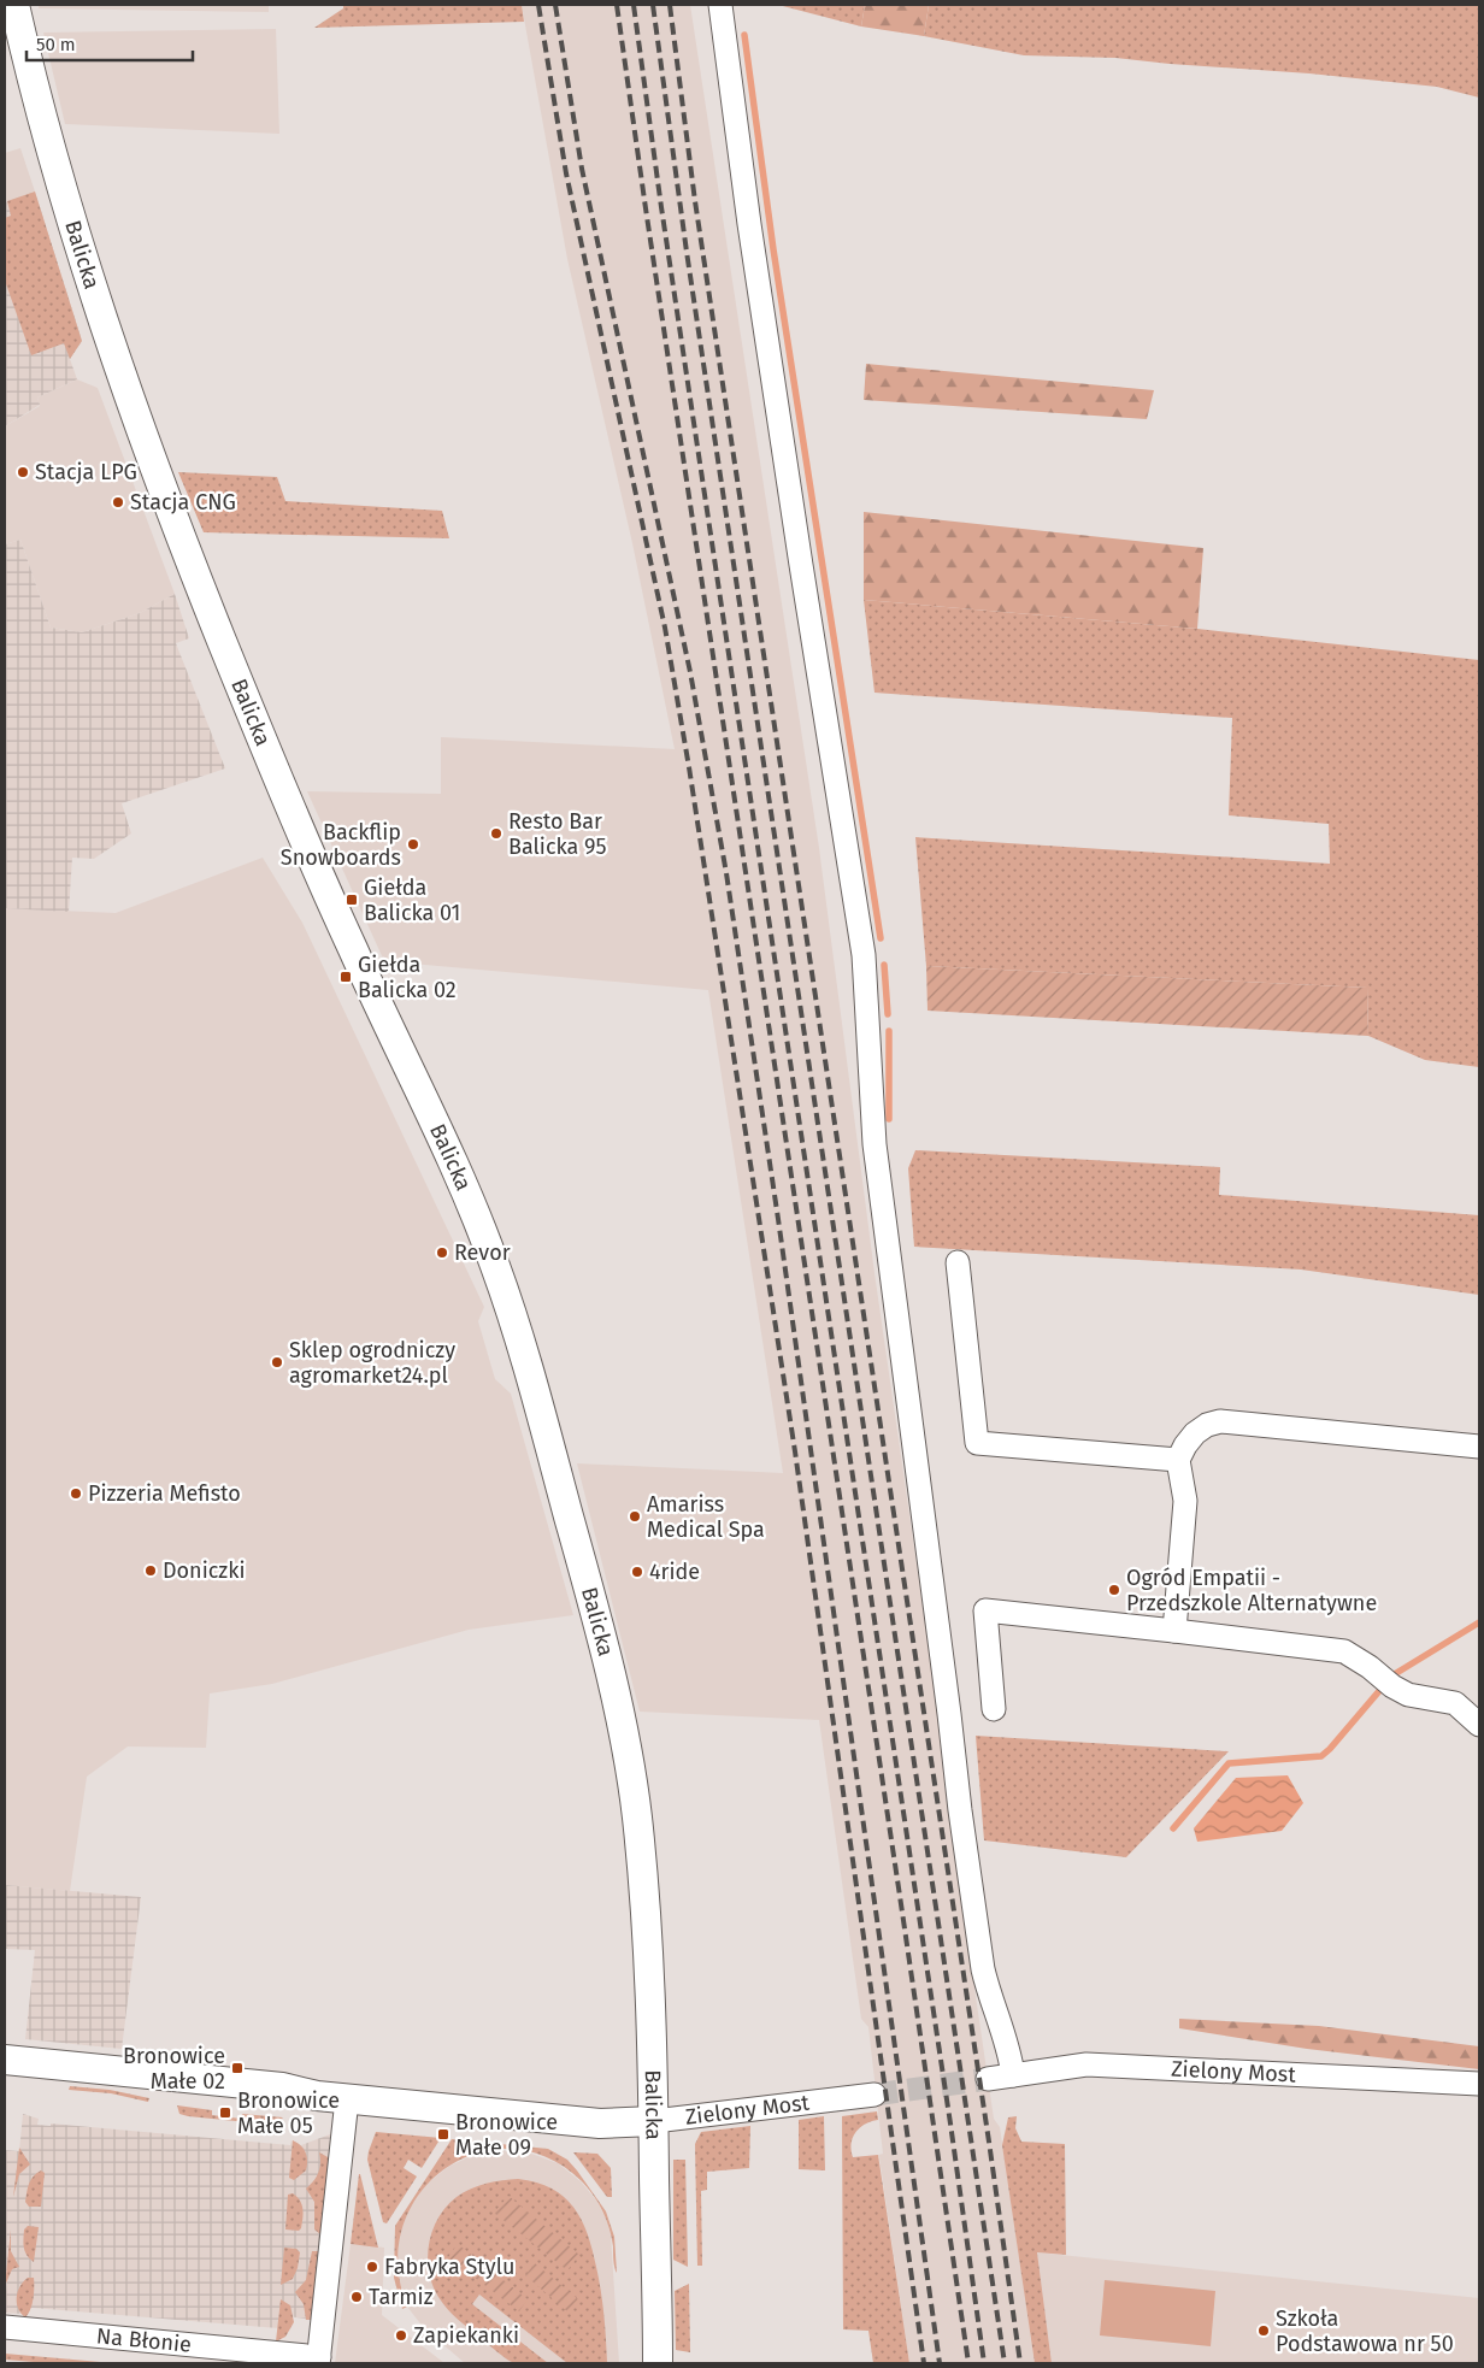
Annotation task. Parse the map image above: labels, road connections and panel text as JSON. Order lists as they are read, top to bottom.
{
  "streets": {
    "street": ["Balicka", "Zielony Most", "Na Błonie"]
  },
  "crossings": [
    ["Balicka", "Zielony Most"]
  ],
  "places": {
    "other": [
      "Stacja LPG",
      "Stacja CNG",
      "Resto Bar Balicka 95",
      "Backflip Snowboards",
      "Revor",
      "Sklep ogrodniczy agromarket24.pl",
      "Pizzeria Mefisto",
      "Amariss Medical Spa",
      "Doniczki",
      "4ride",
      "Ogród Empatii - Przedszkole Alternatywne",
      "Fabryka Stylu",
      "Tarmiz",
      "Szkoła Podstawowa nr 50",
      "Zapiekanki"
    ],
    "transit": [
      "Giełda Balicka 01",
      "Giełda Balicka 02",
      "Bronowice Małe 02",
      "Bronowice Małe 05",
      "Bronowice Małe 09"
    ]
  },
  "scale_bar": "50 m"
}
